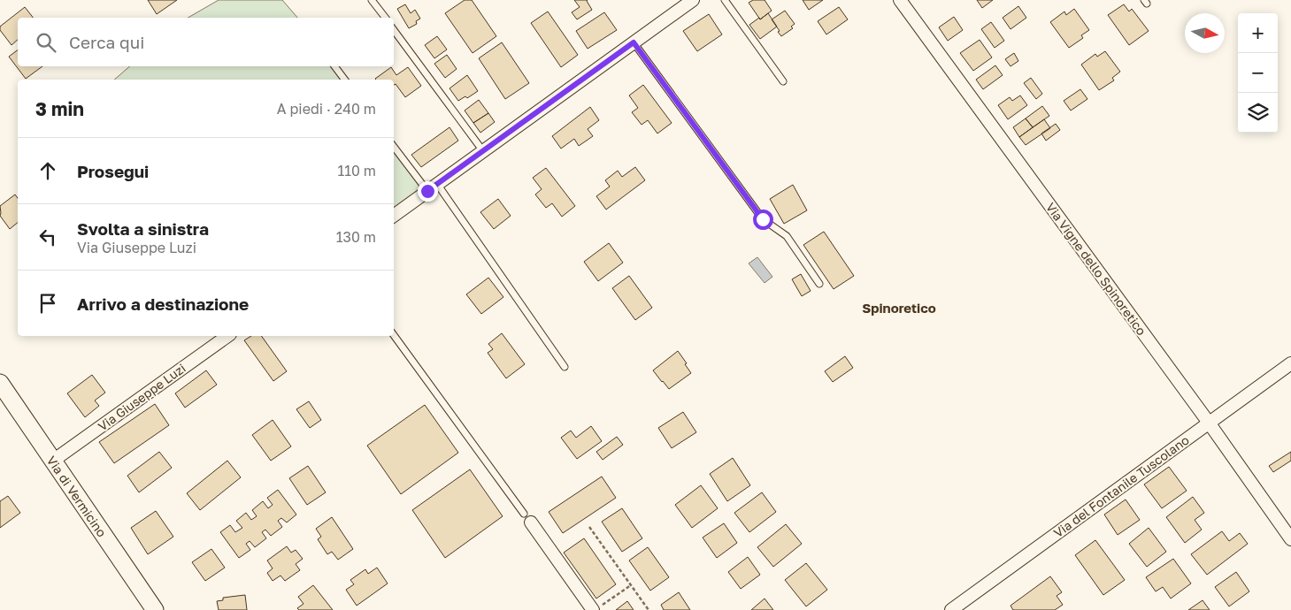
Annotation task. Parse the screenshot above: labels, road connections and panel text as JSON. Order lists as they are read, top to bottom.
{
  "streets": {
    "main road": ["Via di Vermicino"],
    "street": ["Via Vigne dello Spinoretico", "Via Giuseppe Luzi", "Via del Fontanile Tuscolano"]
  },
  "crossings": [
    ["Via Vigne dello Spinoretico", "Via del Fontanile Tuscolano"],
    ["Via Giuseppe Luzi", "Via di Vermicino"]
  ],
  "districts": ["Spinoretico"],
  "north": "right",
  "page": {
    "map_buttons": ["+", "−"],
    "search": "Cerca qui",
    "heading": ["3 min", "A piedi · 240 m"],
    "list": [
      ["Prosegui", "110 m"],
      ["Svolta a sinistra", "Via Giuseppe Luzi", "130 m"],
      "Arrivo a destinazione"
    ]
  }
}
